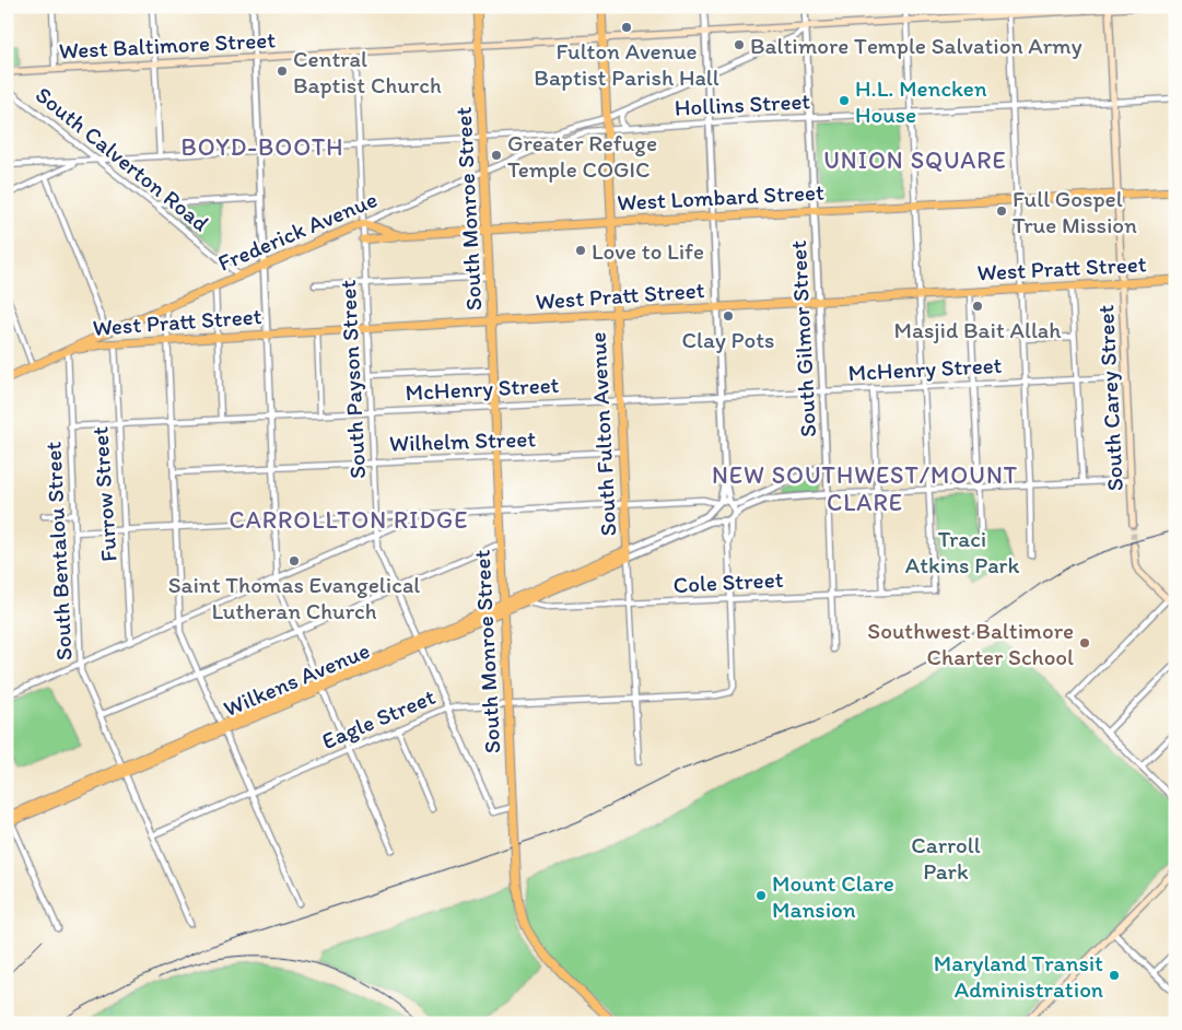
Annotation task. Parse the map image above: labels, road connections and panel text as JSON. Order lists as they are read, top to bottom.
{
  "streets": {
    "main road": [
      "West Baltimore Street",
      "West Lombard Street",
      "South Monroe Street",
      "Frederick Avenue",
      "West Pratt Street",
      "South Carey Street",
      "South Fulton Avenue",
      "Wilkens Avenue"
    ],
    "street": [
      "Hollins Street",
      "South Calverton Road",
      "South Gilmor Street",
      "McHenry Street",
      "South Payson Street",
      "Wilhelm Street",
      "Furrow Street",
      "South Bentalou Street",
      "Cole Street",
      "Eagle Street"
    ]
  },
  "crossings": [
    ["West Baltimore Street", "South Monroe Street"],
    ["West Baltimore Street", "South Gilmor Street"],
    ["West Baltimore Street", "South Payson Street"],
    ["West Baltimore Street", "South Carey Street"],
    ["West Baltimore Street", "South Fulton Avenue"],
    ["Hollins Street", "Frederick Avenue"],
    ["Hollins Street", "South Gilmor Street"],
    ["Hollins Street", "South Carey Street"],
    ["Hollins Street", "South Fulton Avenue"],
    ["South Calverton Road", "Frederick Avenue"],
    ["West Lombard Street", "South Monroe Street"],
    ["West Lombard Street", "Frederick Avenue"],
    ["West Lombard Street", "South Gilmor Street"],
    ["West Lombard Street", "South Payson Street"],
    ["West Lombard Street", "South Carey Street"],
    ["West Lombard Street", "South Fulton Avenue"],
    ["South Monroe Street", "Frederick Avenue"],
    ["South Monroe Street", "West Pratt Street"],
    ["South Monroe Street", "McHenry Street"],
    ["South Monroe Street", "South Payson Street"],
    ["South Monroe Street", "Wilhelm Street"],
    ["South Monroe Street", "Wilkens Avenue"],
    ["South Monroe Street", "Eagle Street"],
    ["Frederick Avenue", "West Pratt Street"],
    ["Frederick Avenue", "South Payson Street"],
    ["Frederick Avenue", "South Fulton Avenue"],
    ["Frederick Avenue", "South Bentalou Street"],
    ["West Pratt Street", "South Gilmor Street"],
    ["West Pratt Street", "South Payson Street"],
    ["West Pratt Street", "South Carey Street"],
    ["West Pratt Street", "South Fulton Avenue"],
    ["West Pratt Street", "Furrow Street"],
    ["West Pratt Street", "South Bentalou Street"],
    ["South Gilmor Street", "McHenry Street"],
    ["South Gilmor Street", "Cole Street"],
    ["McHenry Street", "South Payson Street"],
    ["McHenry Street", "South Carey Street"],
    ["McHenry Street", "South Fulton Avenue"],
    ["McHenry Street", "Furrow Street"],
    ["McHenry Street", "South Bentalou Street"],
    ["South Payson Street", "Wilhelm Street"],
    ["South Payson Street", "Wilkens Avenue"],
    ["South Payson Street", "Eagle Street"],
    ["South Fulton Avenue", "Wilhelm Street"],
    ["South Fulton Avenue", "Cole Street"],
    ["South Fulton Avenue", "Wilkens Avenue"],
    ["South Fulton Avenue", "Eagle Street"],
    ["South Bentalou Street", "Wilkens Avenue"],
    ["South Bentalou Street", "Eagle Street"],
    ["Cole Street", "Wilkens Avenue"],
    ["Cole Street", "Eagle Street"]
  ],
  "districts": [
    "BOYD-BOOTH",
    "UNION SQUARE",
    "NEW SOUTHWEST/MOUNT CLARE",
    "CARROLLTON RIDGE"
  ],
  "parks": ["Traci Atkins Park", "Carroll Park"],
  "places": [
    "Fulton Avenue Baptist Parish Hall",
    "Baltimore Temple Salvation Army",
    "Central Baptist Church",
    "H.L. Mencken House",
    "Greater Refuge Temple COGIC",
    "Full Gospel True Mission",
    "Love to Life",
    "Masjid Bait Allah",
    "Clay Pots",
    "Saint Thomas Evangelical Lutheran Church",
    "Southwest Baltimore Charter School",
    "Mount Clare Mansion",
    "Maryland Transit Administration"
  ]
}
